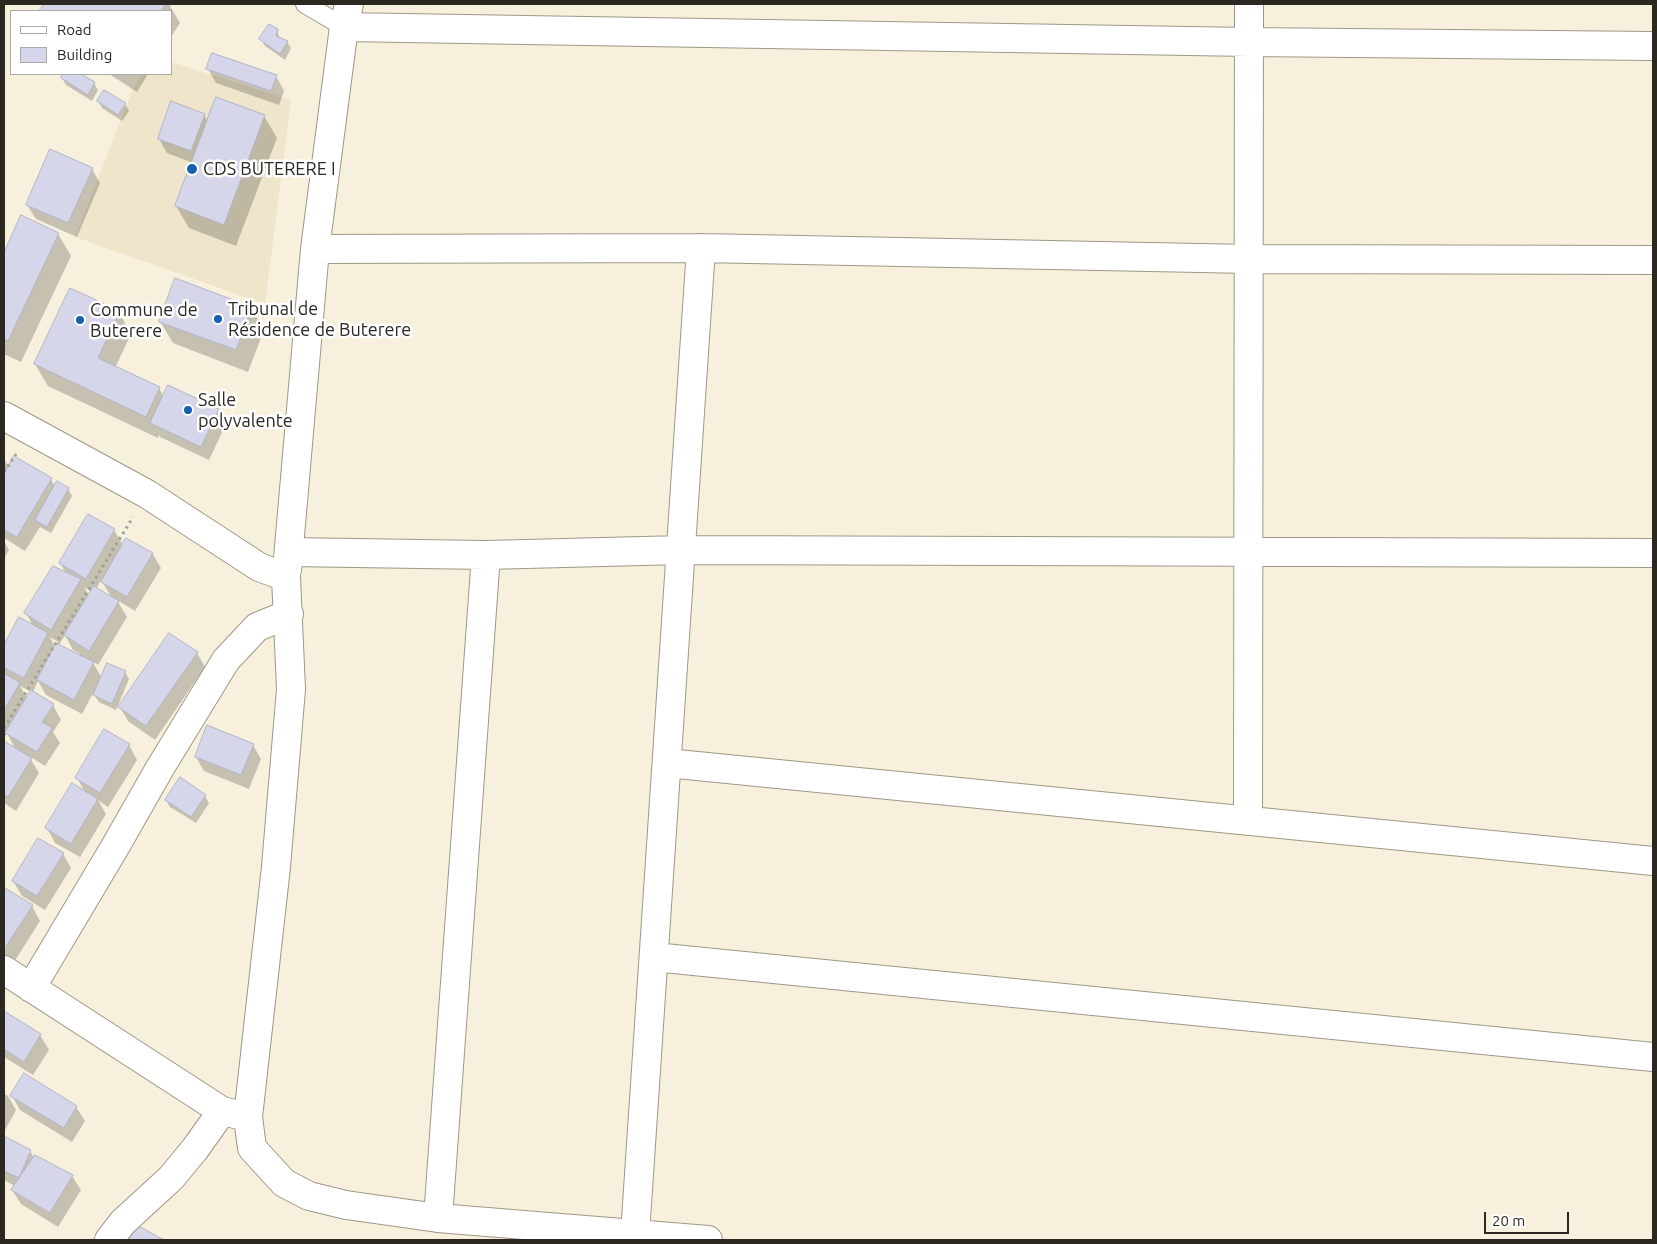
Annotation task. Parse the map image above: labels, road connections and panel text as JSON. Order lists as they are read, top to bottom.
{
  "places": [
    "CDS BUTERERE I",
    "Tribunal de Résidence de Buterere",
    "Commune de Buterere",
    "Salle polyvalente"
  ],
  "legend": ["Road", "Building"],
  "scale_bar": "20 m"
}
